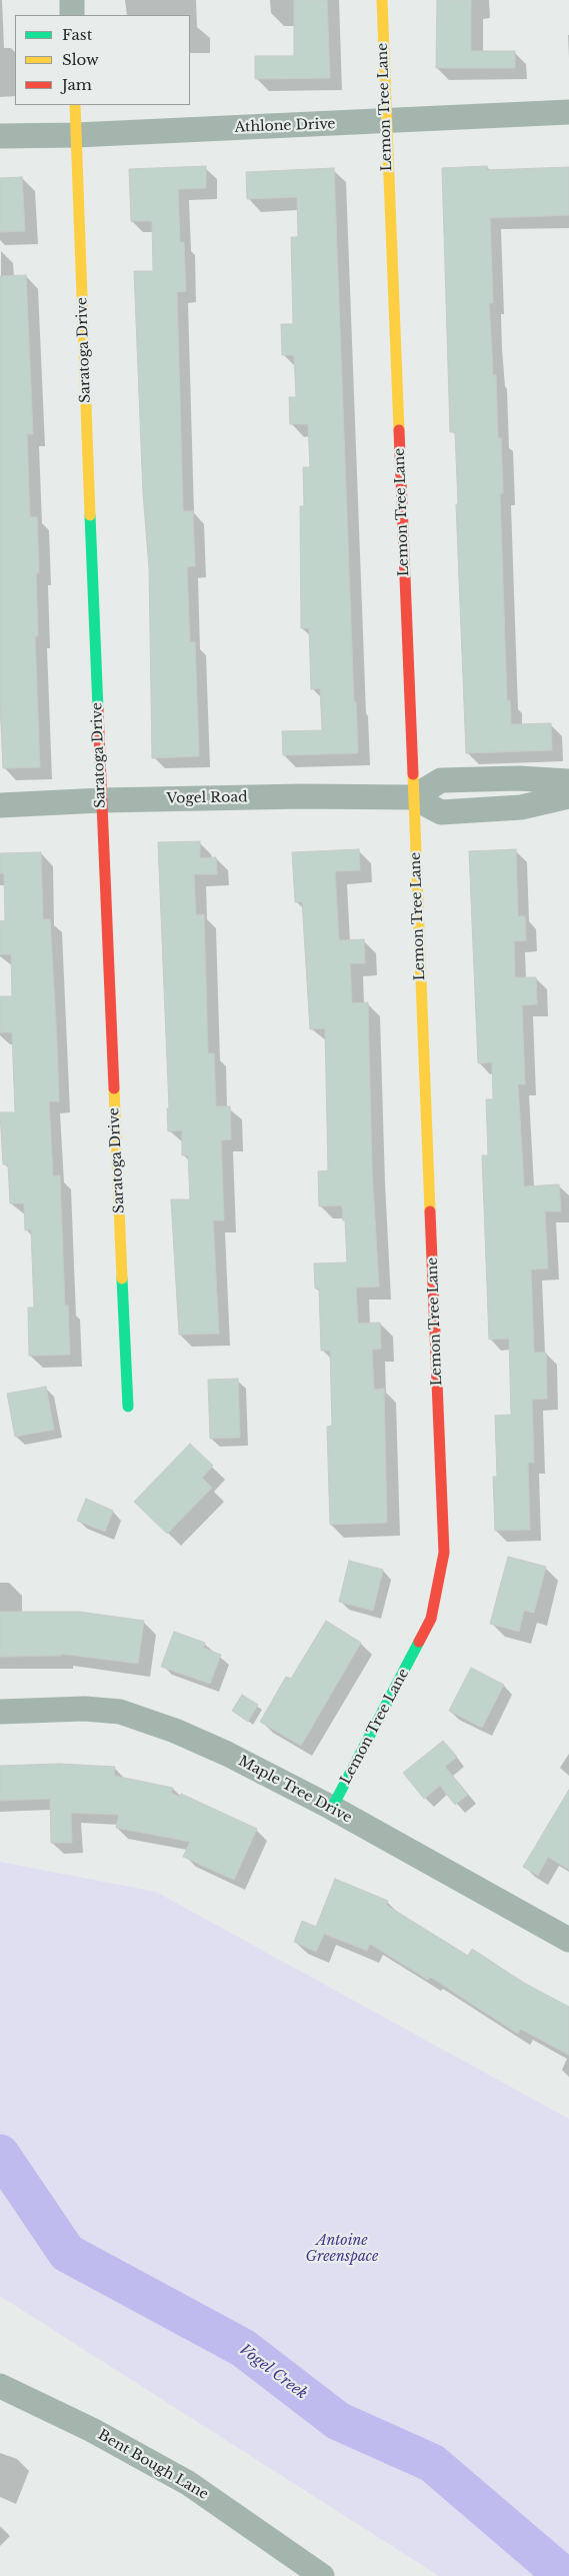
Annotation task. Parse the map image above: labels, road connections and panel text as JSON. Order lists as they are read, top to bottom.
{
  "streets": {
    "street": [
      "Lemon Tree Lane",
      "Athlone Drive",
      "Saratoga Drive",
      "Vogel Road",
      "Maple Tree Drive",
      "Bent Bough Lane"
    ]
  },
  "crossings": [
    ["Lemon Tree Lane", "Athlone Drive"],
    ["Lemon Tree Lane", "Vogel Road"],
    ["Lemon Tree Lane", "Maple Tree Drive"],
    ["Athlone Drive", "Saratoga Drive"],
    ["Saratoga Drive", "Vogel Road"]
  ],
  "water": ["Vogel Creek"],
  "parks": ["Antoine Greenspace"],
  "legend": ["Fast", "Slow", "Jam"]
}
